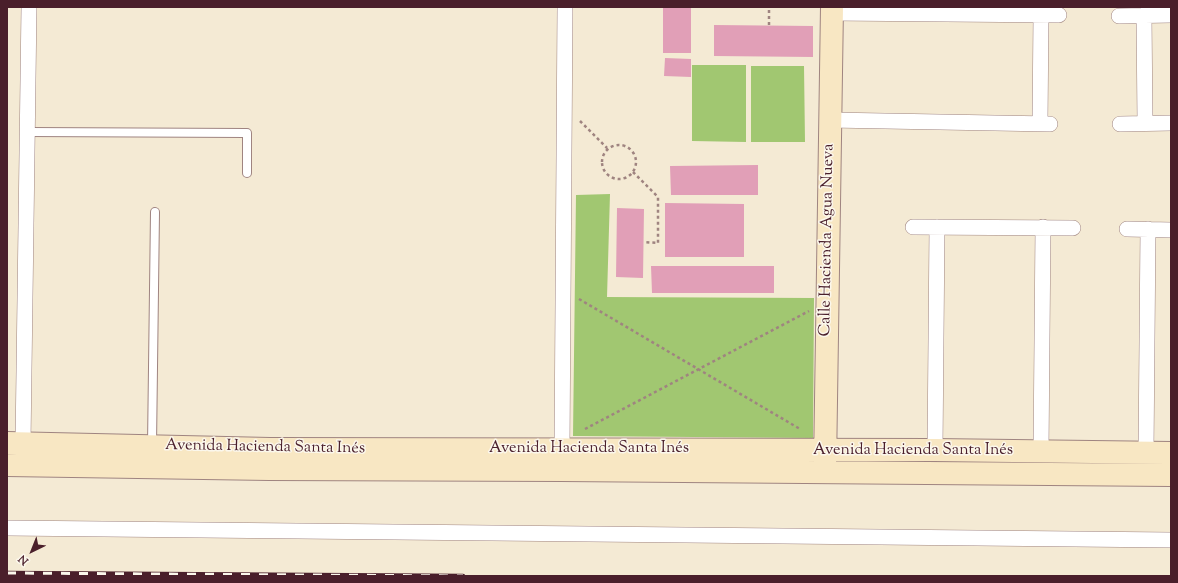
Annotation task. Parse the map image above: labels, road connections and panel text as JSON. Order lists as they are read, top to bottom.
{
  "streets": {
    "main road": ["Calle Hacienda Agua Nueva", "Avenida Hacienda Santa Inés"]
  },
  "crossings": [
    ["Calle Hacienda Agua Nueva", "Avenida Hacienda Santa Inés"]
  ],
  "north": "bottom left"
}
